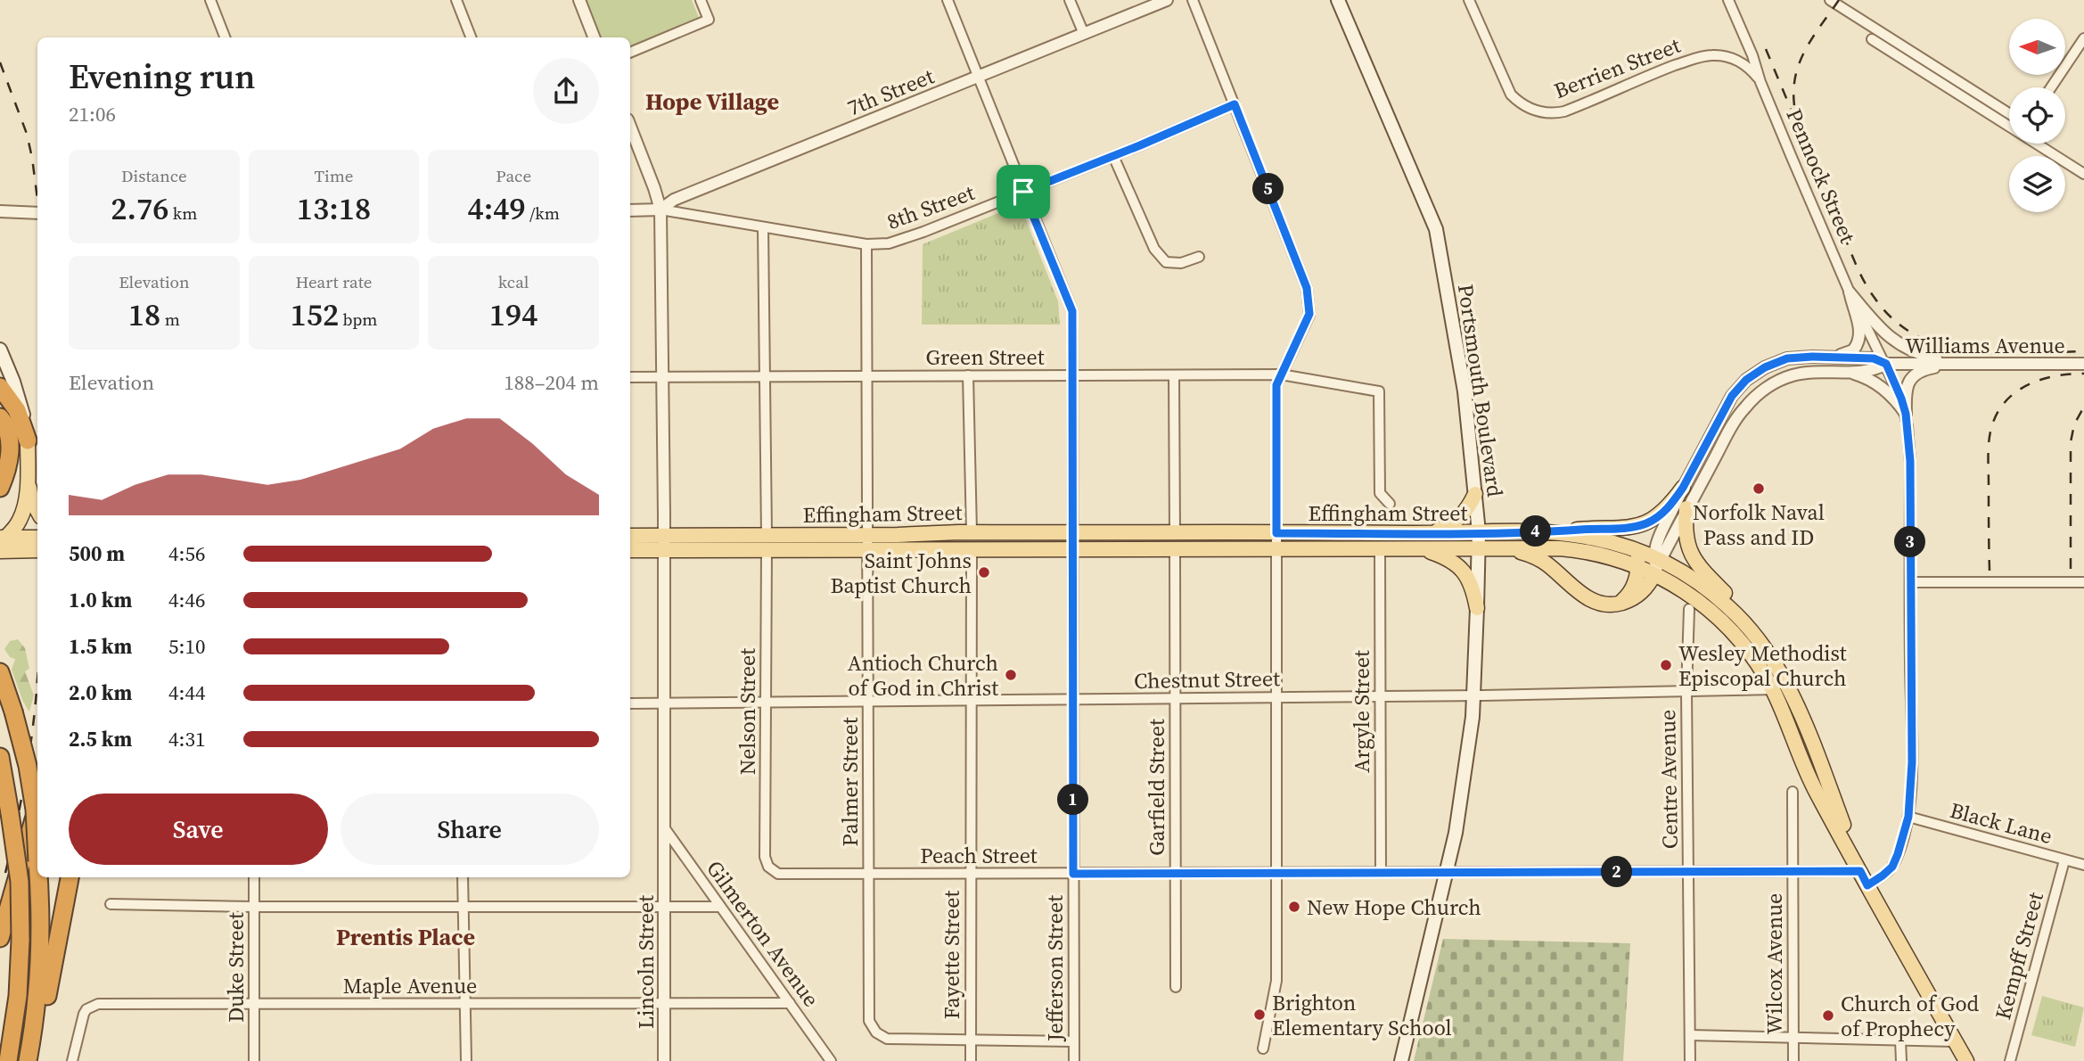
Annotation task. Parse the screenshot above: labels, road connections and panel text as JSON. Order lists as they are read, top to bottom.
{
  "streets": {
    "main road": ["Portsmouth Boulevard", "Effingham Street"],
    "street": [
      "Berrien Street",
      "7th Street",
      "Pennock Street",
      "8th Street",
      "Williams Avenue",
      "Green Street",
      "Chestnut Street",
      "Nelson Street",
      "Argyle Street",
      "Centre Avenue",
      "Palmer Street",
      "Garfield Street",
      "Black Lane",
      "Peach Street",
      "Gilmerton Avenue",
      "Fayette Street",
      "Kempff Street",
      "Lincoln Street",
      "Wilcox Avenue",
      "Duke Street",
      "Jefferson Street",
      "Maple Avenue"
    ]
  },
  "crossings": [
    ["Berrien Street", "Pennock Street"],
    ["7th Street", "8th Street"],
    ["7th Street", "Lincoln Street"],
    ["7th Street", "Jefferson Street"],
    ["Pennock Street", "Williams Avenue"],
    ["Pennock Street", "Black Lane"],
    ["8th Street", "Palmer Street"],
    ["8th Street", "Lincoln Street"],
    ["8th Street", "Jefferson Street"],
    ["Williams Avenue", "Effingham Street"],
    ["Green Street", "Palmer Street"],
    ["Green Street", "Lincoln Street"],
    ["Green Street", "Jefferson Street"],
    ["Portsmouth Boulevard", "Effingham Street"],
    ["Portsmouth Boulevard", "Chestnut Street"],
    ["Portsmouth Boulevard", "Peach Street"],
    ["Effingham Street", "Chestnut Street"],
    ["Effingham Street", "Nelson Street"],
    ["Effingham Street", "Argyle Street"],
    ["Effingham Street", "Palmer Street"],
    ["Effingham Street", "Garfield Street"],
    ["Effingham Street", "Peach Street"],
    ["Effingham Street", "Fayette Street"],
    ["Effingham Street", "Lincoln Street"],
    ["Effingham Street", "Jefferson Street"],
    ["Chestnut Street", "Nelson Street"],
    ["Chestnut Street", "Argyle Street"],
    ["Chestnut Street", "Centre Avenue"],
    ["Chestnut Street", "Palmer Street"],
    ["Chestnut Street", "Garfield Street"],
    ["Chestnut Street", "Fayette Street"],
    ["Chestnut Street", "Lincoln Street"],
    ["Chestnut Street", "Jefferson Street"],
    ["Nelson Street", "Peach Street"],
    ["Argyle Street", "Peach Street"],
    ["Centre Avenue", "Peach Street"],
    ["Palmer Street", "Peach Street"],
    ["Palmer Street", "Fayette Street"],
    ["Garfield Street", "Peach Street"],
    ["Black Lane", "Kempff Street"],
    ["Peach Street", "Fayette Street"],
    ["Peach Street", "Wilcox Avenue"],
    ["Peach Street", "Jefferson Street"],
    ["Gilmerton Avenue", "Lincoln Street"],
    ["Gilmerton Avenue", "Maple Avenue"],
    ["Lincoln Street", "Maple Avenue"],
    ["Duke Street", "Maple Avenue"]
  ],
  "districts": ["Hope Village", "Prentis Place"],
  "places": [
    "Norfolk Naval Pass and ID",
    "Saint Johns Baptist Church",
    "Wesley Methodist Episcopal Church",
    "Antioch Church of God in Christ",
    "New Hope Church",
    "Brighton Elementary School",
    "Church of God of Prophecy"
  ],
  "north": "left",
  "page": {
    "heading": ["Evening run", "21:06"],
    "stats": [
      ["Distance", "2.76 km"],
      ["Time", "13:18"],
      ["Pace", "4:49 /km"],
      ["Elevation", "18 m"],
      ["Heart rate", "152 bpm"],
      ["kcal", "194"]
    ],
    "pins": [
      "5",
      "4",
      "3",
      "1",
      "2"
    ],
    "chart": ["Elevation", "188–204 m"],
    "list": [
      {
        "name": "500 m",
        "note": "4:56"
      },
      {
        "name": "1.0 km",
        "note": "4:46"
      },
      {
        "name": "1.5 km",
        "note": "5:10"
      },
      {
        "name": "2.0 km",
        "note": "4:44"
      },
      {
        "name": "2.5 km",
        "note": "4:31"
      }
    ],
    "buttons": ["Save", "Share"]
  }
}
